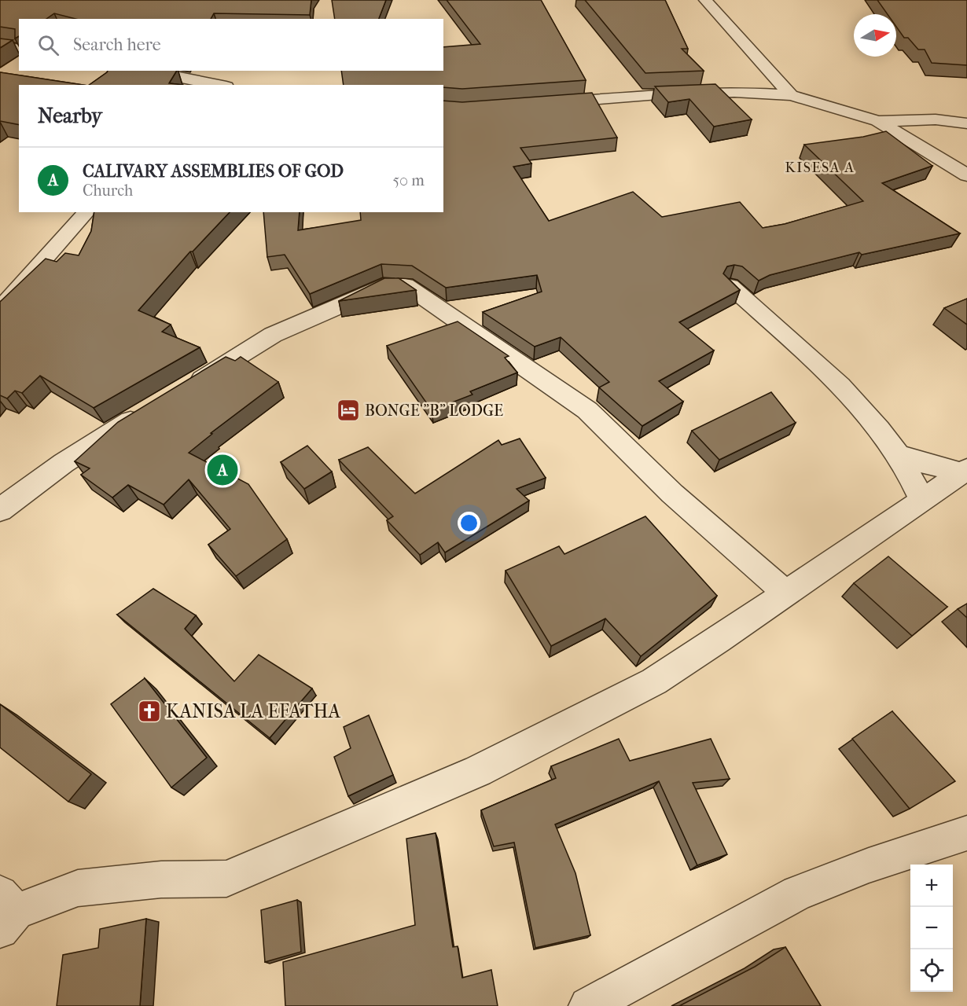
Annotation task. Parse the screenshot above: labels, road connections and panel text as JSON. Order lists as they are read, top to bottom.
{
  "districts": ["KISESA A"],
  "places": {
    "hotel": ["BONGE \"B\" LODGE"],
    "church": ["KANISA LA EFATHA"]
  },
  "north": "right",
  "page": {
    "search": "Search here",
    "heading": "Nearby",
    "list": [
      {
        "mark": "A",
        "name": "CALIVARY ASSEMBLIES OF GOD",
        "note": "Church",
        "value": "50 m"
      }
    ],
    "pins": "A",
    "map_buttons": ["+", "−"]
  }
}
